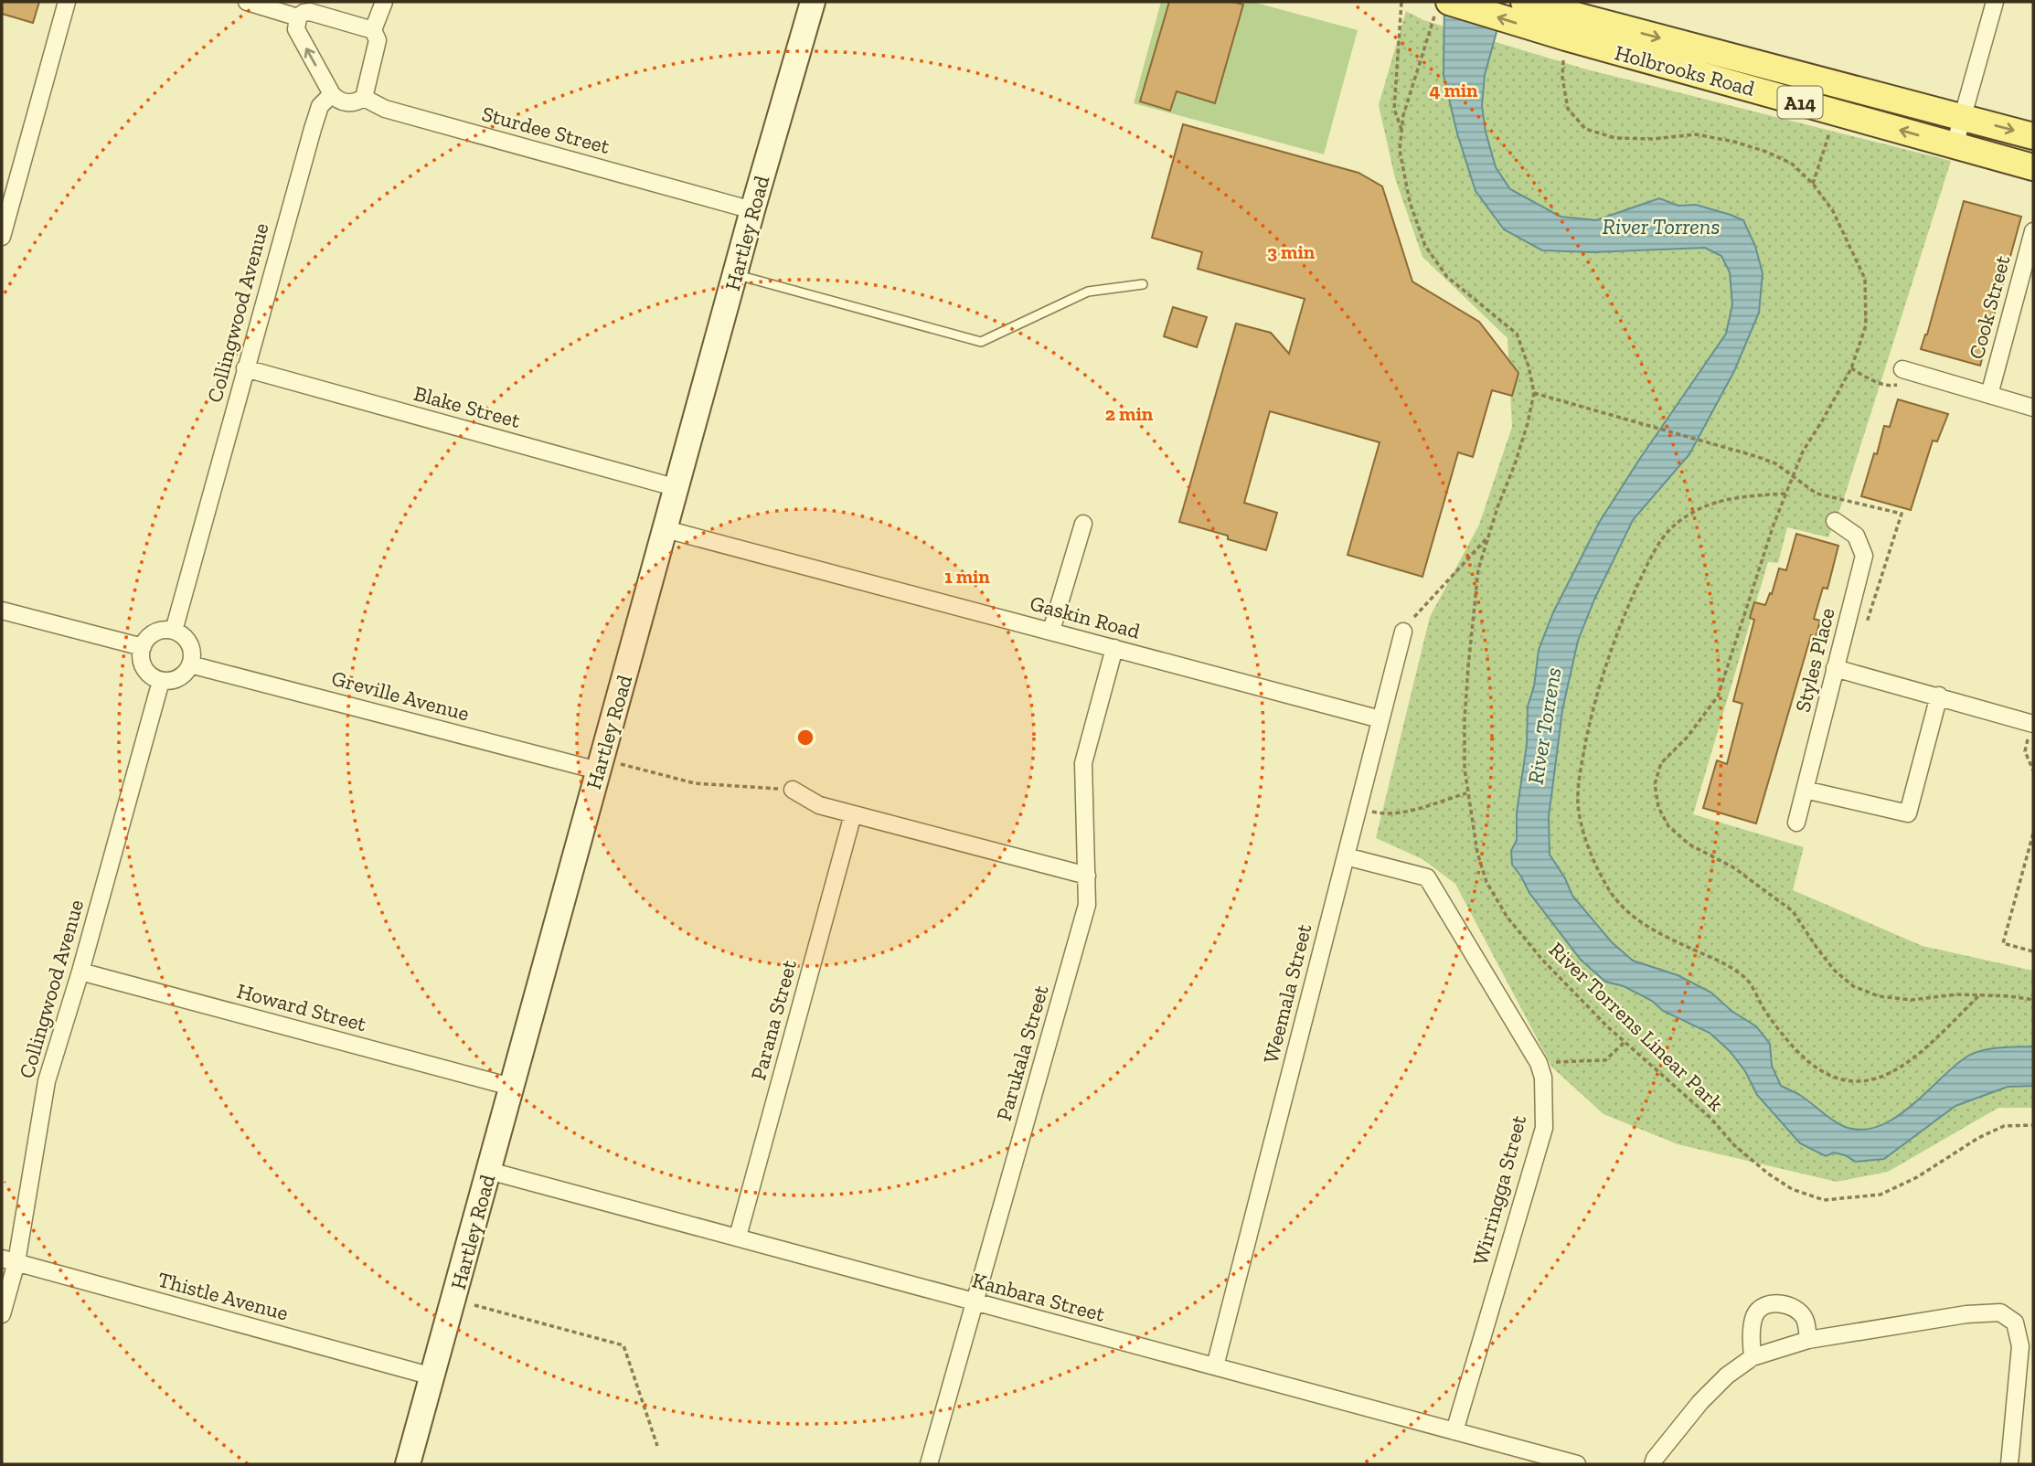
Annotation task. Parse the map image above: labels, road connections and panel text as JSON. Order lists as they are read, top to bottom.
{
  "streets": {
    "main road": ["Holbrooks Road", "A14"],
    "street": [
      "Sturdee Street",
      "Hartley Road",
      "Cook Street",
      "Collingwood Avenue",
      "Blake Street",
      "Gaskin Road",
      "Styles Place",
      "Greville Avenue",
      "Weemala Street",
      "Howard Street",
      "Parana Street",
      "Parukala Street",
      "Wirringga Street",
      "Thistle Avenue",
      "Kanbara Street"
    ],
    "path": ["River Torrens Linear Park"]
  },
  "crossings": [
    ["Holbrooks Road", "River Torrens Linear Park"],
    ["Sturdee Street", "Hartley Road"],
    ["Sturdee Street", "Collingwood Avenue"],
    ["Hartley Road", "Blake Street"],
    ["Hartley Road", "Gaskin Road"],
    ["Hartley Road", "Greville Avenue"],
    ["Hartley Road", "Howard Street"],
    ["Hartley Road", "Thistle Avenue"],
    ["Hartley Road", "Kanbara Street"],
    ["Collingwood Avenue", "Blake Street"],
    ["Collingwood Avenue", "Greville Avenue"],
    ["Collingwood Avenue", "Howard Street"],
    ["Collingwood Avenue", "Thistle Avenue"],
    ["Gaskin Road", "Weemala Street"],
    ["Gaskin Road", "Parukala Street"],
    ["Weemala Street", "Wirringga Street"],
    ["Weemala Street", "Kanbara Street"],
    ["Parana Street", "Kanbara Street"],
    ["Parukala Street", "Kanbara Street"],
    ["Wirringga Street", "Kanbara Street"]
  ],
  "water": ["River Torrens"],
  "rings": [
    "4 min",
    "3 min",
    "2 min",
    "1 min"
  ]
}
